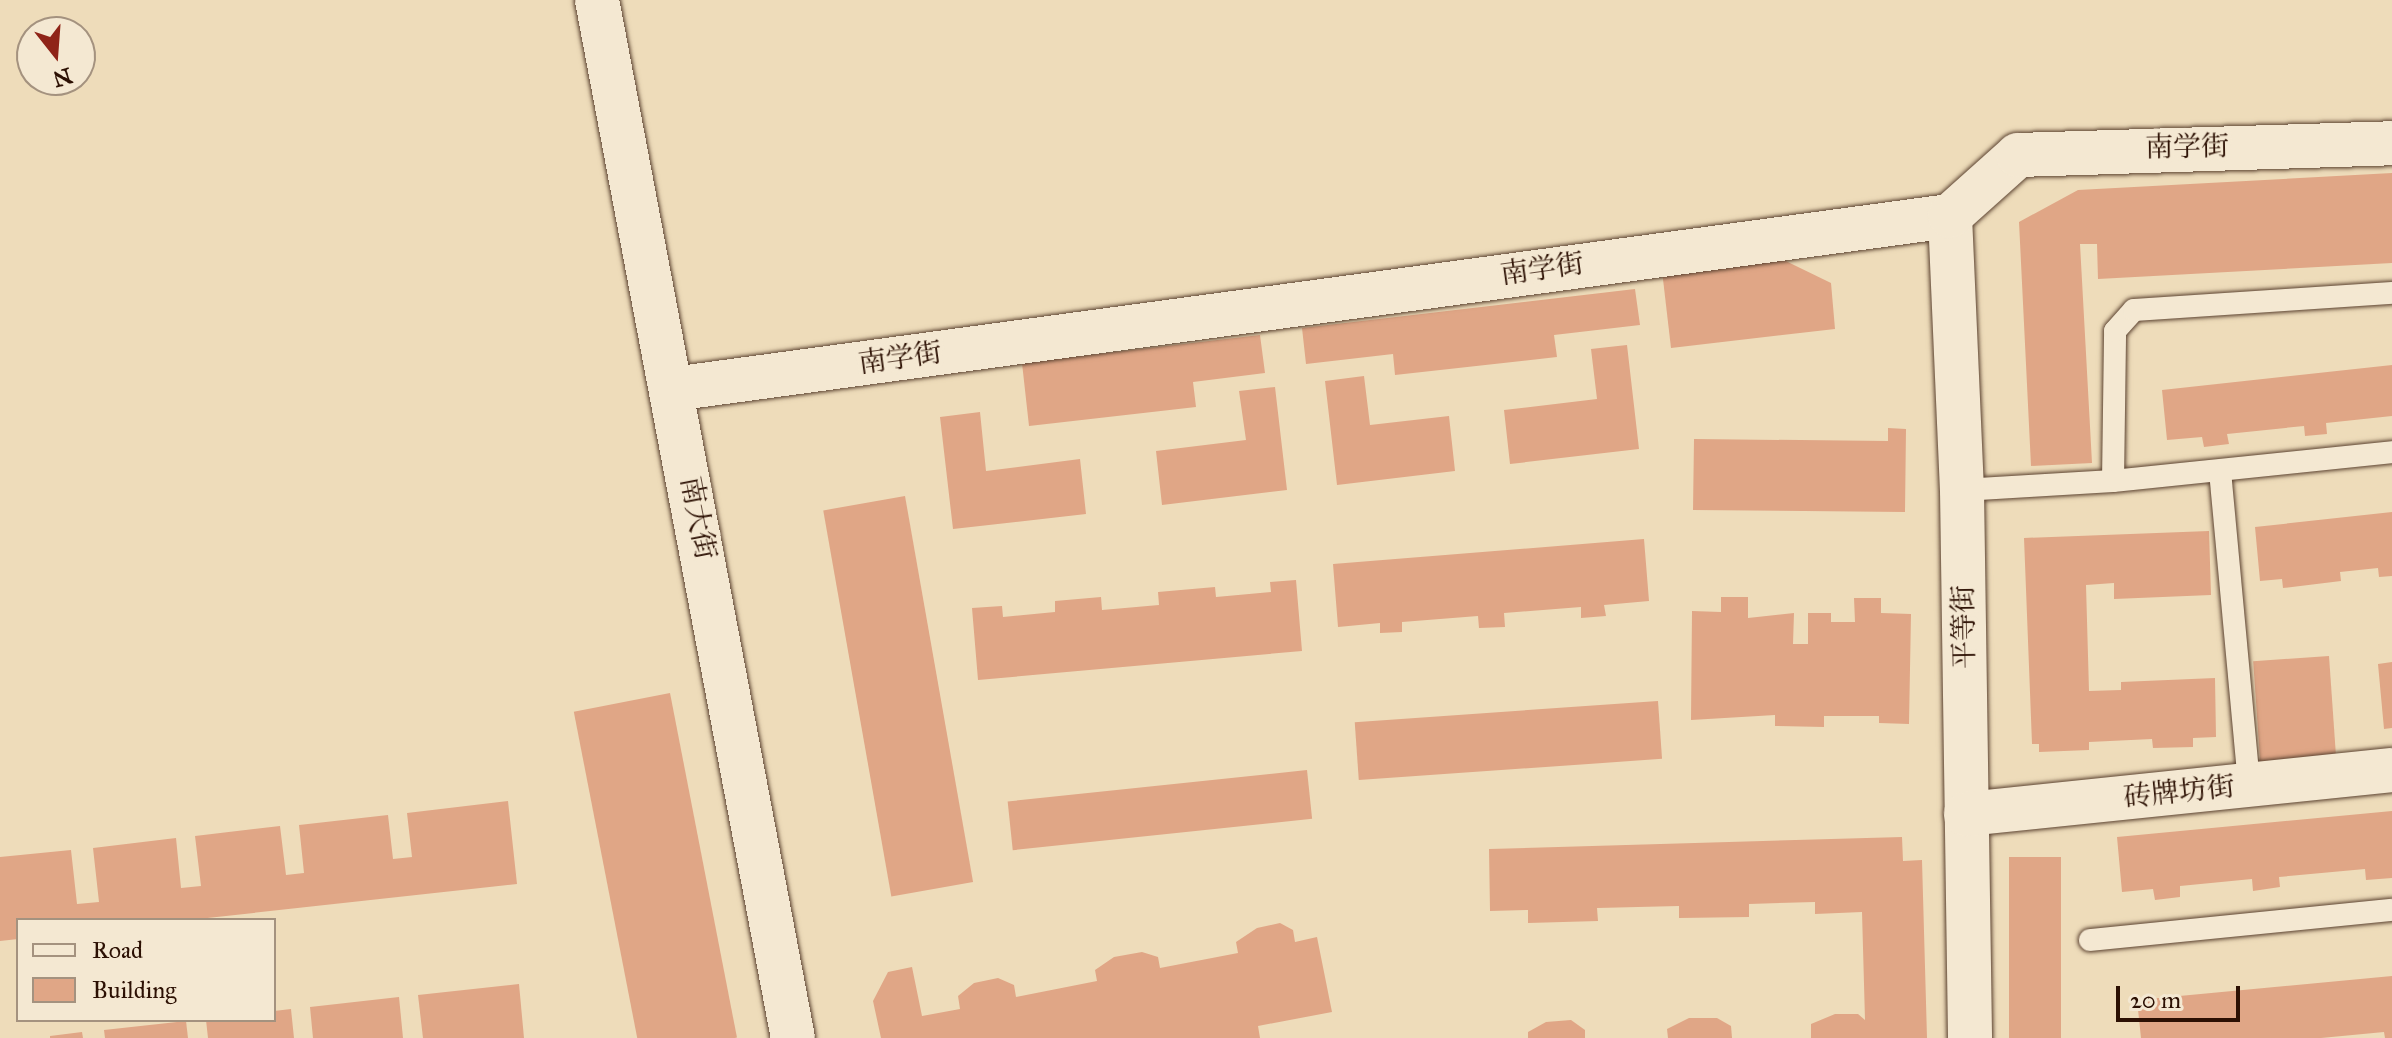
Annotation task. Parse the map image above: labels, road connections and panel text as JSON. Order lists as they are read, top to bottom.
{
  "streets": {
    "street": [
      "南学街",
      "南大街",
      "平等街",
      "砖牌坊街"
    ]
  },
  "crossings": [
    ["南学街", "南大街"],
    ["南学街", "平等街"],
    ["平等街", "砖牌坊街"]
  ],
  "legend": ["Road", "Building"],
  "scale_bar": "20 m",
  "north": "bottom"
}
